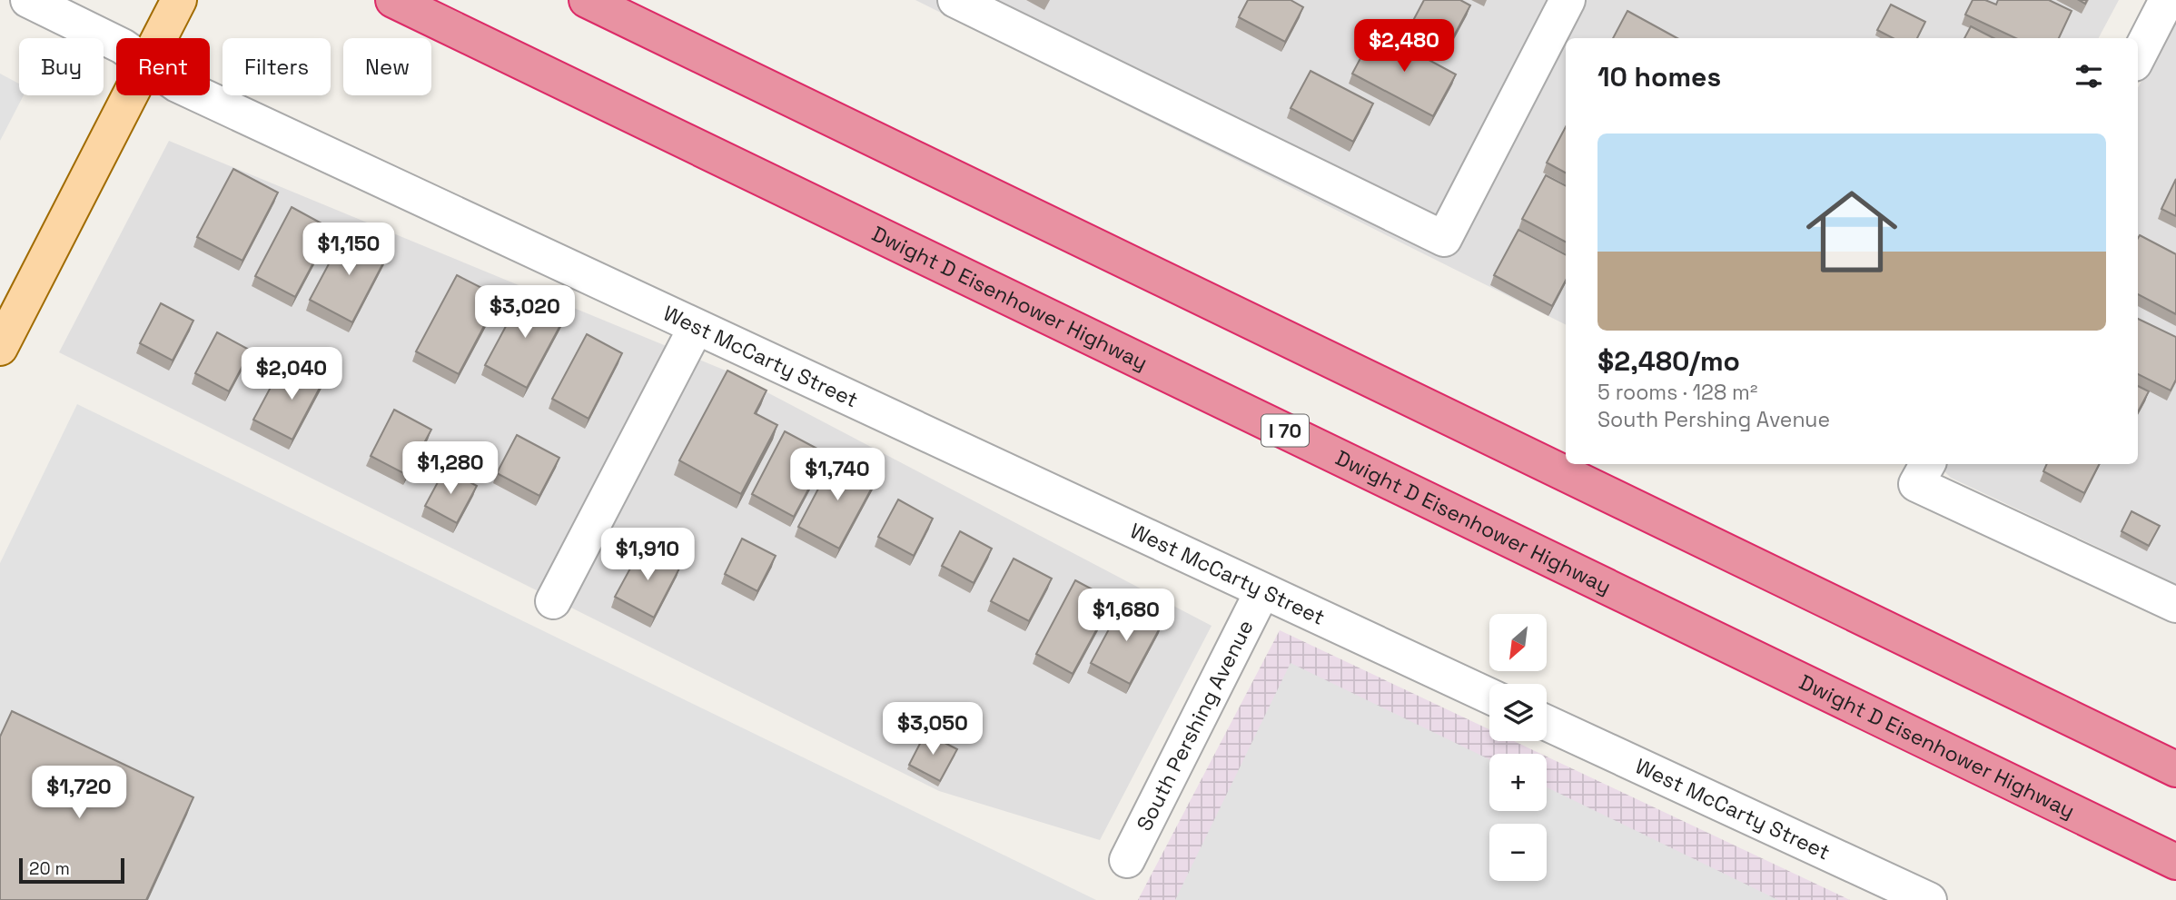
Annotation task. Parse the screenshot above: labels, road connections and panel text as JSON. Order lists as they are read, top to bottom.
{
  "streets": {
    "highway": ["Dwight D Eisenhower Highway", "I 70"],
    "street": ["West McCarty Street", "South Pershing Avenue"]
  },
  "crossings": [
    ["West McCarty Street", "South Pershing Avenue"]
  ],
  "scale_bar": "20 m",
  "north": "bottom left",
  "page": {
    "price": [
      "$2,480",
      "$1,150",
      "$3,020",
      "$2,040",
      "$1,280",
      "$1,740",
      "$1,910",
      "$1,680",
      "$3,050",
      "$1,720"
    ],
    "chip": [
      "Buy",
      "Rent",
      "Filters",
      "New"
    ],
    "heading": "10 homes",
    "list": [
      {
        "name": "$2,480/mo",
        "note": "5 rooms · 128 m² · South Pershing Avenue"
      }
    ],
    "map_buttons": ["+", "−"],
    "scale": "20 m"
  }
}
